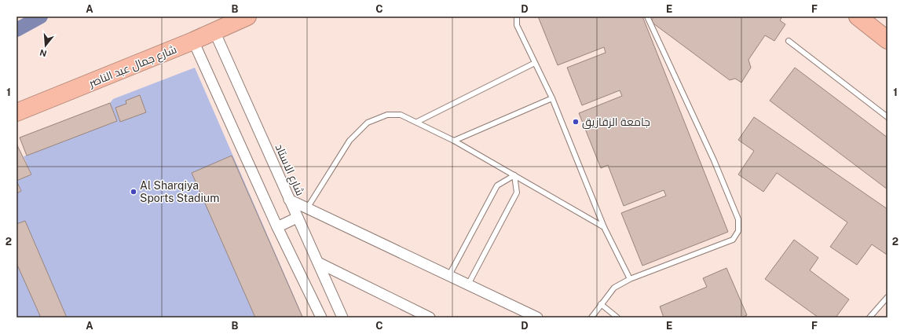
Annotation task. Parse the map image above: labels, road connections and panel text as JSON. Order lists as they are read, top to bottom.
{
  "streets": {
    "highway": ["شارع جمال عبد الناصر"],
    "street": ["شارع الاستاد"]
  },
  "crossings": [
    ["شارع جمال عبد الناصر", "شارع الاستاد"]
  ],
  "places": ["جامعة الزقازيق", "Al Sharqiya Sports Stadium"],
  "north": "bottom",
  "grid": {
    "columns": [
      "A",
      "B",
      "C",
      "D",
      "E",
      "F"
    ],
    "rows": ["1", "2"]
  }
}
